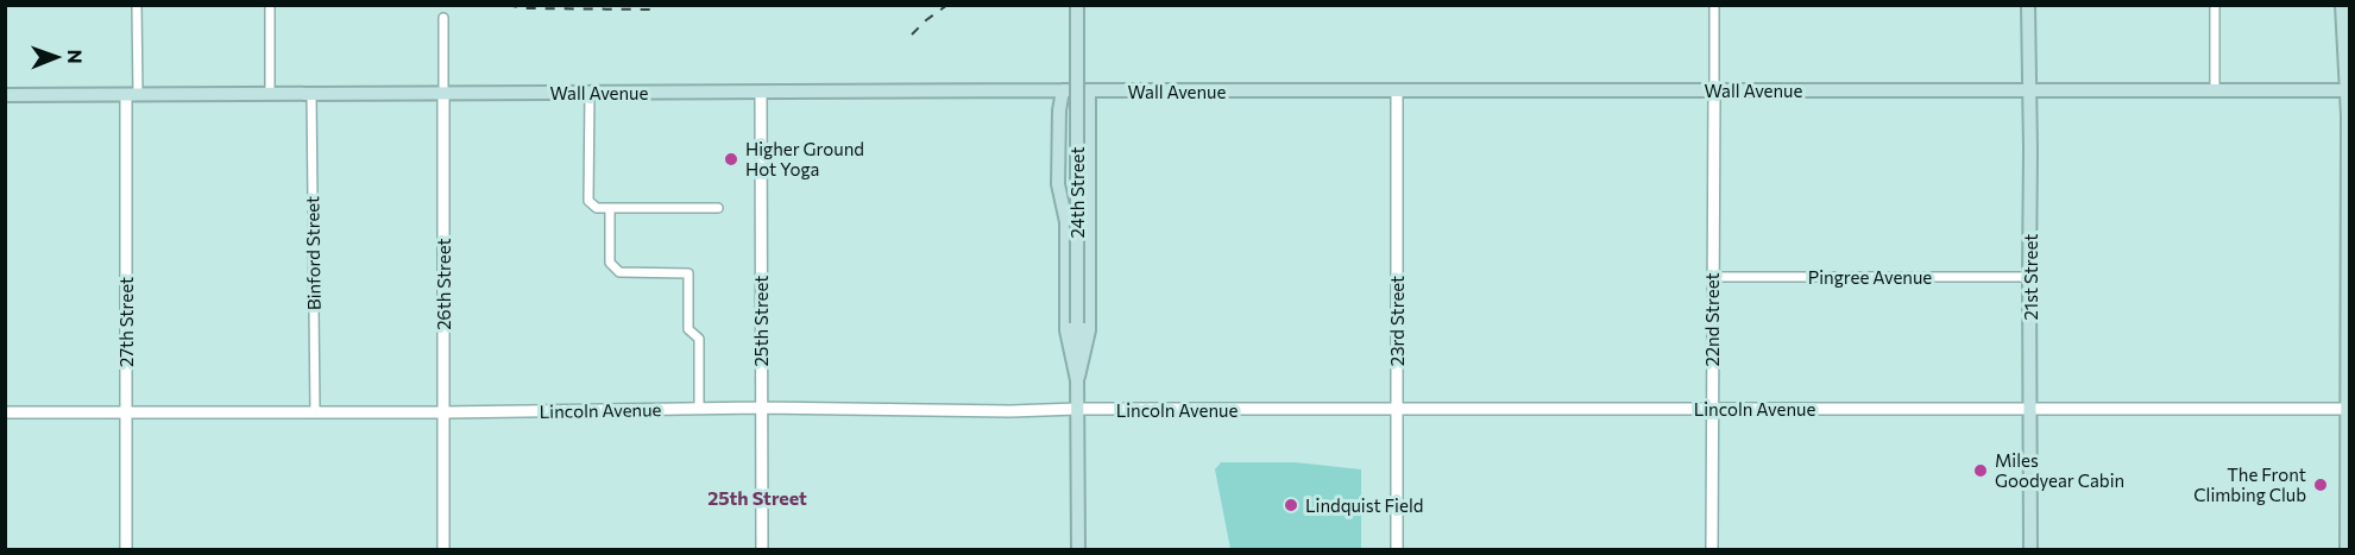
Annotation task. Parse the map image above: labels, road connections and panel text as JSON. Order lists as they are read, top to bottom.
{
  "streets": {
    "main road": ["Wall Avenue", "24th Street", "21st Street"],
    "street": [
      "Binford Street",
      "Pingree Avenue",
      "26th Street",
      "22nd Street",
      "25th Street",
      "23rd Street",
      "27th Street",
      "Lincoln Avenue"
    ]
  },
  "crossings": [
    ["Wall Avenue", "24th Street"],
    ["Wall Avenue", "Binford Street"],
    ["Wall Avenue", "21st Street"],
    ["Wall Avenue", "26th Street"],
    ["Wall Avenue", "22nd Street"],
    ["Wall Avenue", "25th Street"],
    ["Wall Avenue", "23rd Street"],
    ["Wall Avenue", "27th Street"],
    ["24th Street", "Lincoln Avenue"],
    ["Binford Street", "Lincoln Avenue"],
    ["Pingree Avenue", "21st Street"],
    ["Pingree Avenue", "22nd Street"],
    ["21st Street", "Lincoln Avenue"],
    ["26th Street", "Lincoln Avenue"],
    ["22nd Street", "Lincoln Avenue"],
    ["25th Street", "Lincoln Avenue"],
    ["23rd Street", "Lincoln Avenue"],
    ["27th Street", "Lincoln Avenue"]
  ],
  "districts": ["25th Street"],
  "places": [
    "Higher Ground Hot Yoga",
    "Miles Goodyear Cabin",
    "The Front Climbing Club",
    "Lindquist Field"
  ],
  "north": "right"
}
